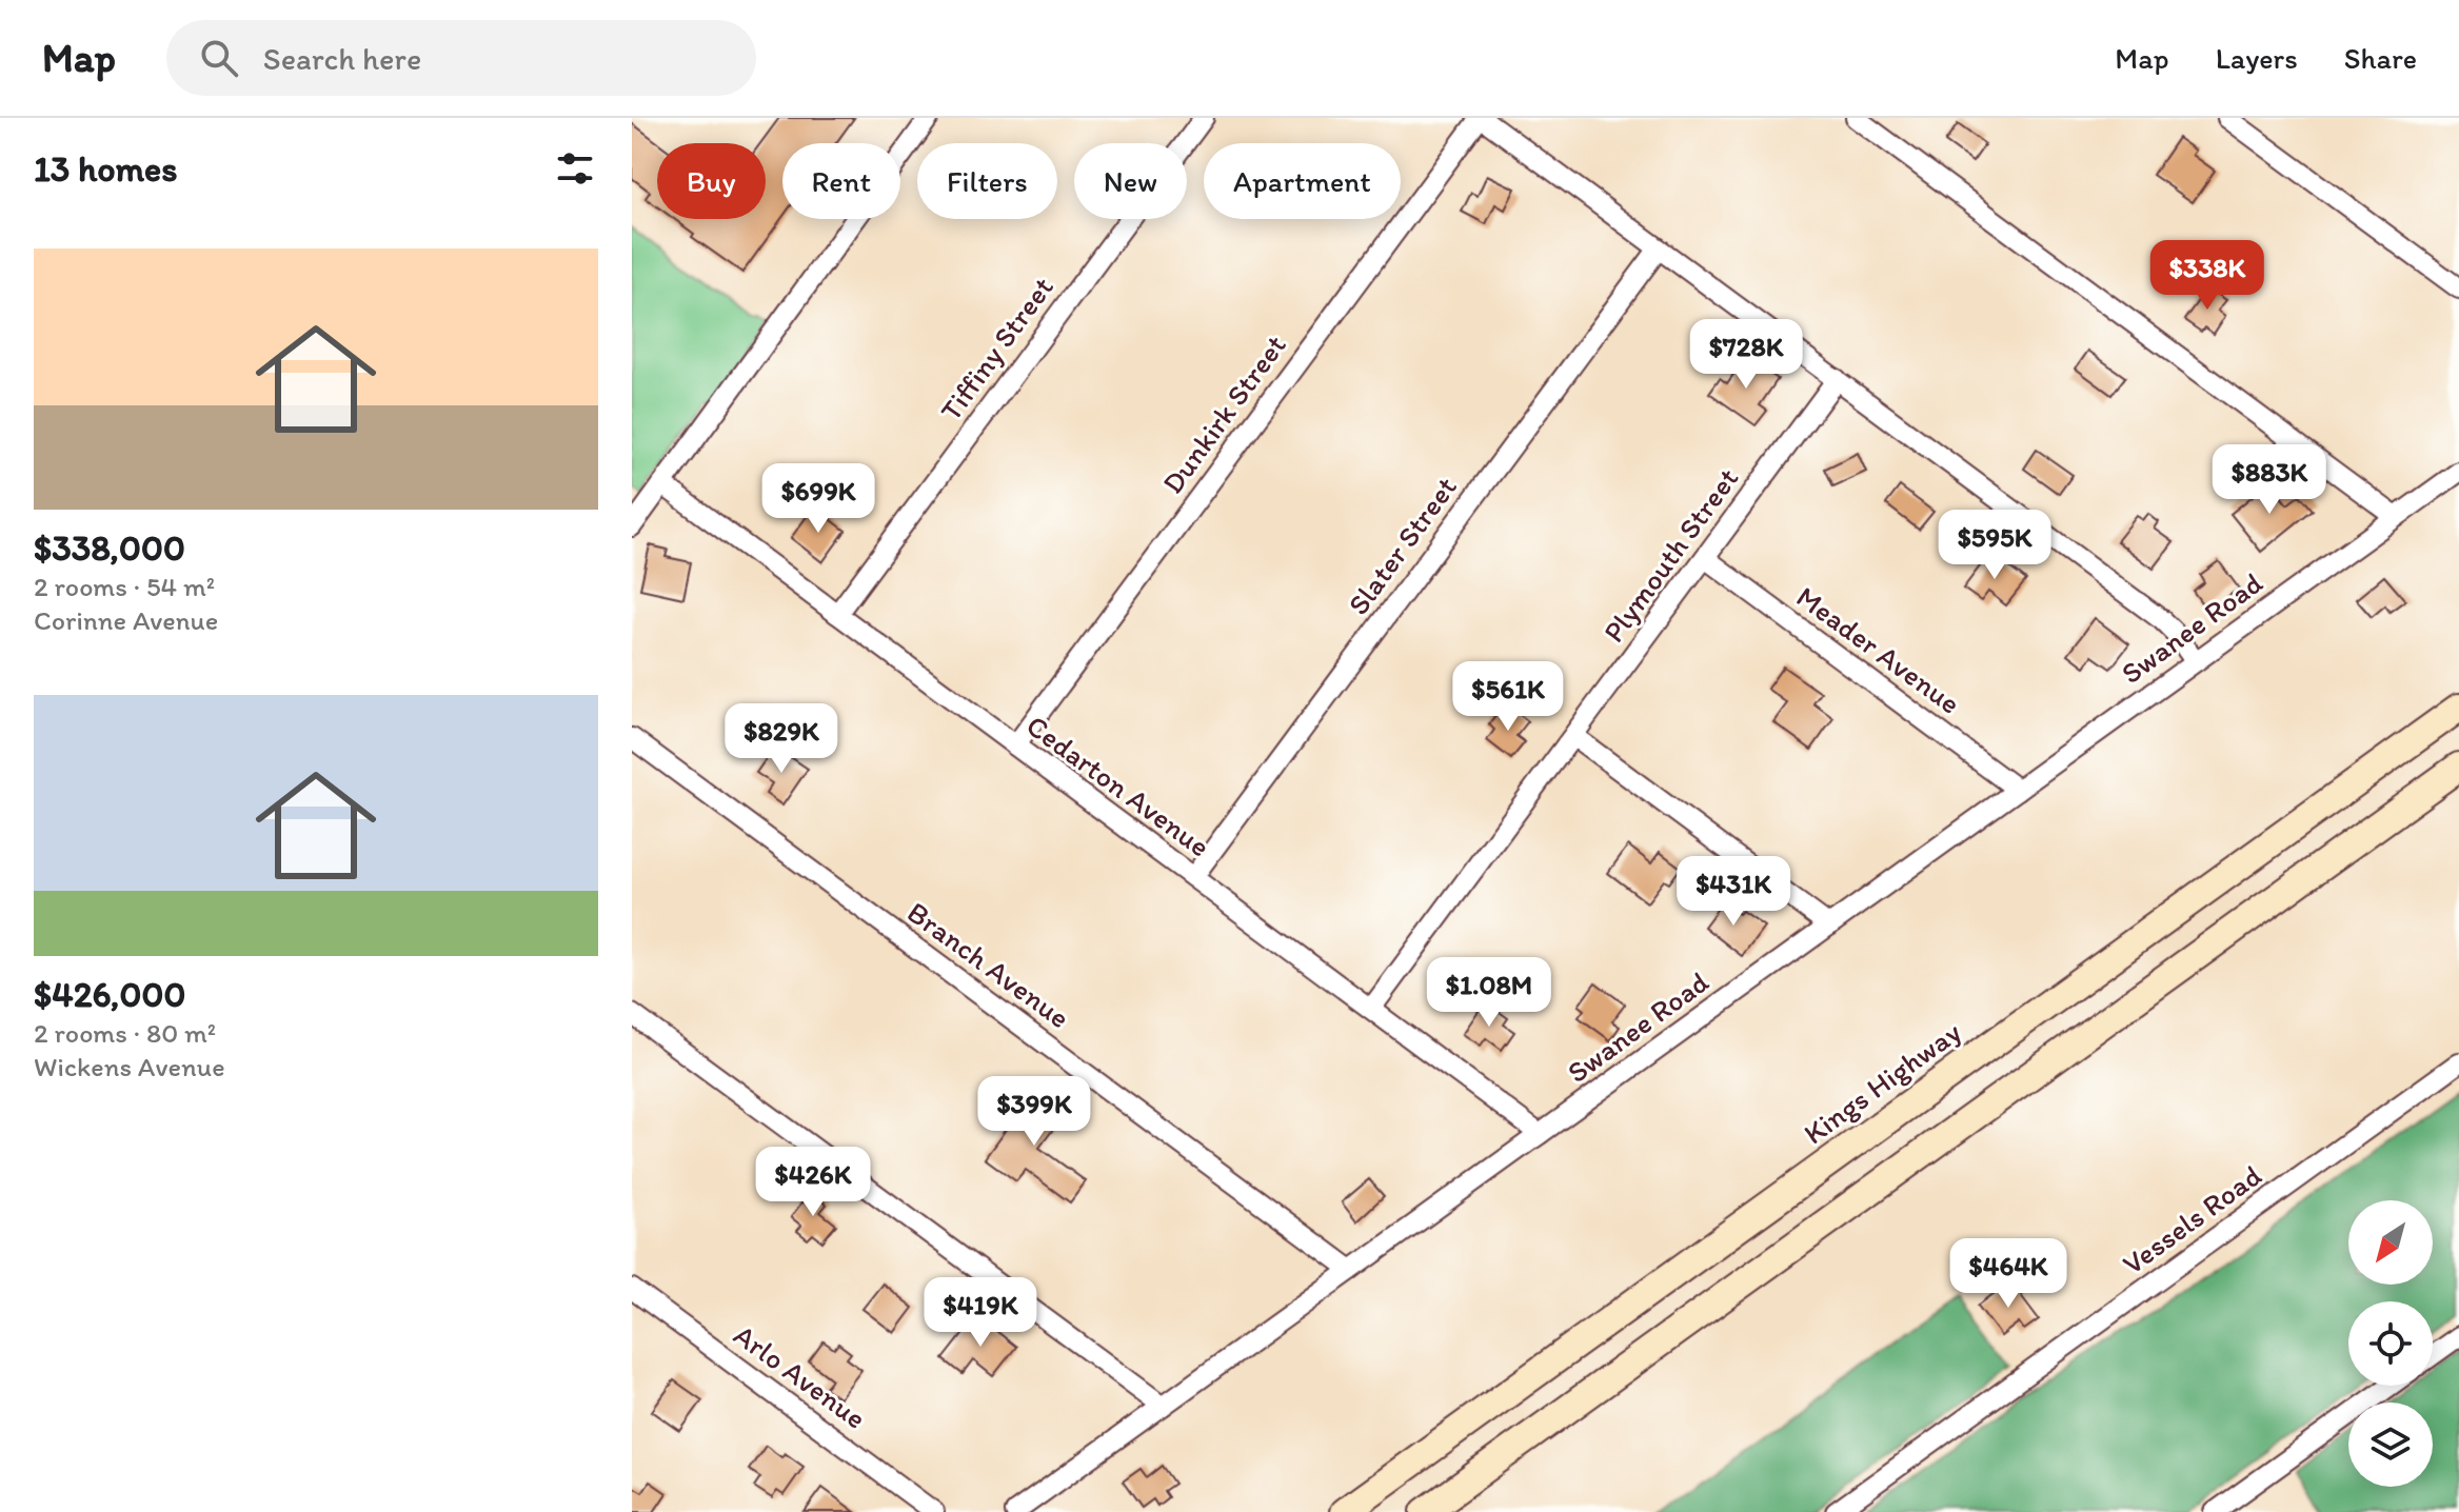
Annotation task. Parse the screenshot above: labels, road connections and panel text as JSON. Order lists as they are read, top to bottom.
{
  "streets": {
    "main road": ["Kings Highway"],
    "street": [
      "Tiffiny Street",
      "Dunkirk Street",
      "Slater Street",
      "Plymouth Street",
      "Swanee Road",
      "Meader Avenue",
      "Cedarton Avenue",
      "Branch Avenue",
      "Vessels Road",
      "Arlo Avenue"
    ]
  },
  "crossings": [
    ["Tiffiny Street", "Cedarton Avenue"],
    ["Dunkirk Street", "Cedarton Avenue"],
    ["Slater Street", "Cedarton Avenue"],
    ["Plymouth Street", "Meader Avenue"],
    ["Plymouth Street", "Cedarton Avenue"],
    ["Swanee Road", "Meader Avenue"],
    ["Swanee Road", "Cedarton Avenue"],
    ["Swanee Road", "Branch Avenue"]
  ],
  "north": "bottom left",
  "page": {
    "header": "Map",
    "search": "Search here",
    "nav": ["Map", "Layers", "Share"],
    "heading": "13 homes",
    "chip": [
      "Buy",
      "Rent",
      "Filters",
      "New",
      "Apartment"
    ],
    "list": [
      {
        "name": "$338,000",
        "note": "2 rooms · 54 m² · Corinne Avenue"
      },
      {
        "name": "$426,000",
        "note": "2 rooms · 80 m² · Wickens Avenue"
      }
    ],
    "price": [
      "$338K",
      "$728K",
      "$883K",
      "$699K",
      "$595K",
      "$561K",
      "$829K",
      "$431K",
      "$1.08M",
      "$399K",
      "$426K",
      "$464K",
      "$419K"
    ]
  }
}
